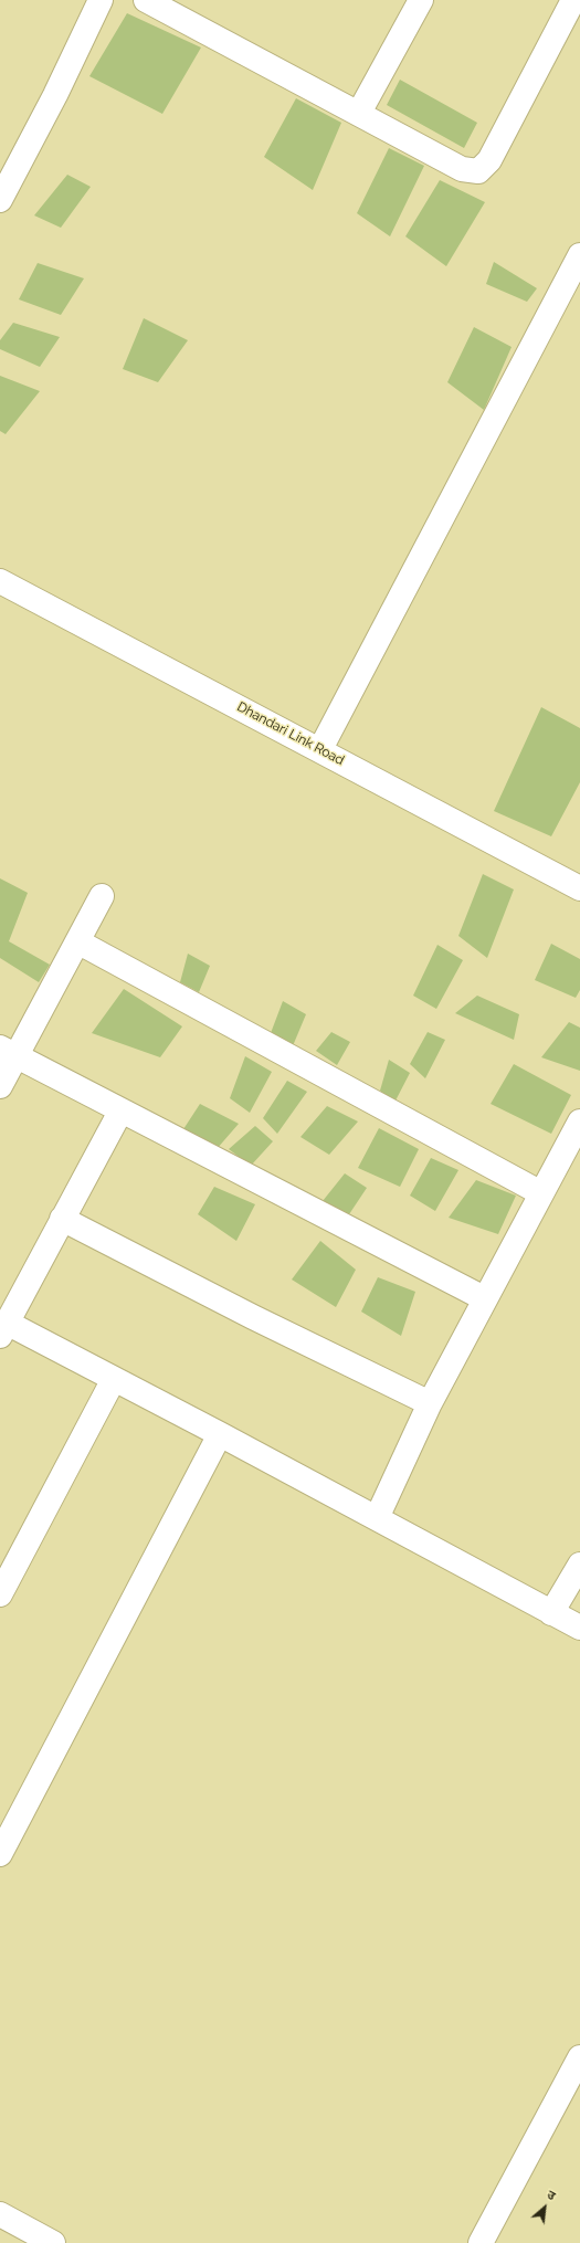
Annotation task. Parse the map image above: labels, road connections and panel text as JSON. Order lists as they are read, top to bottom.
{
  "streets": {
    "street": ["Dhandari Link Road"]
  },
  "north": "top right"
}
